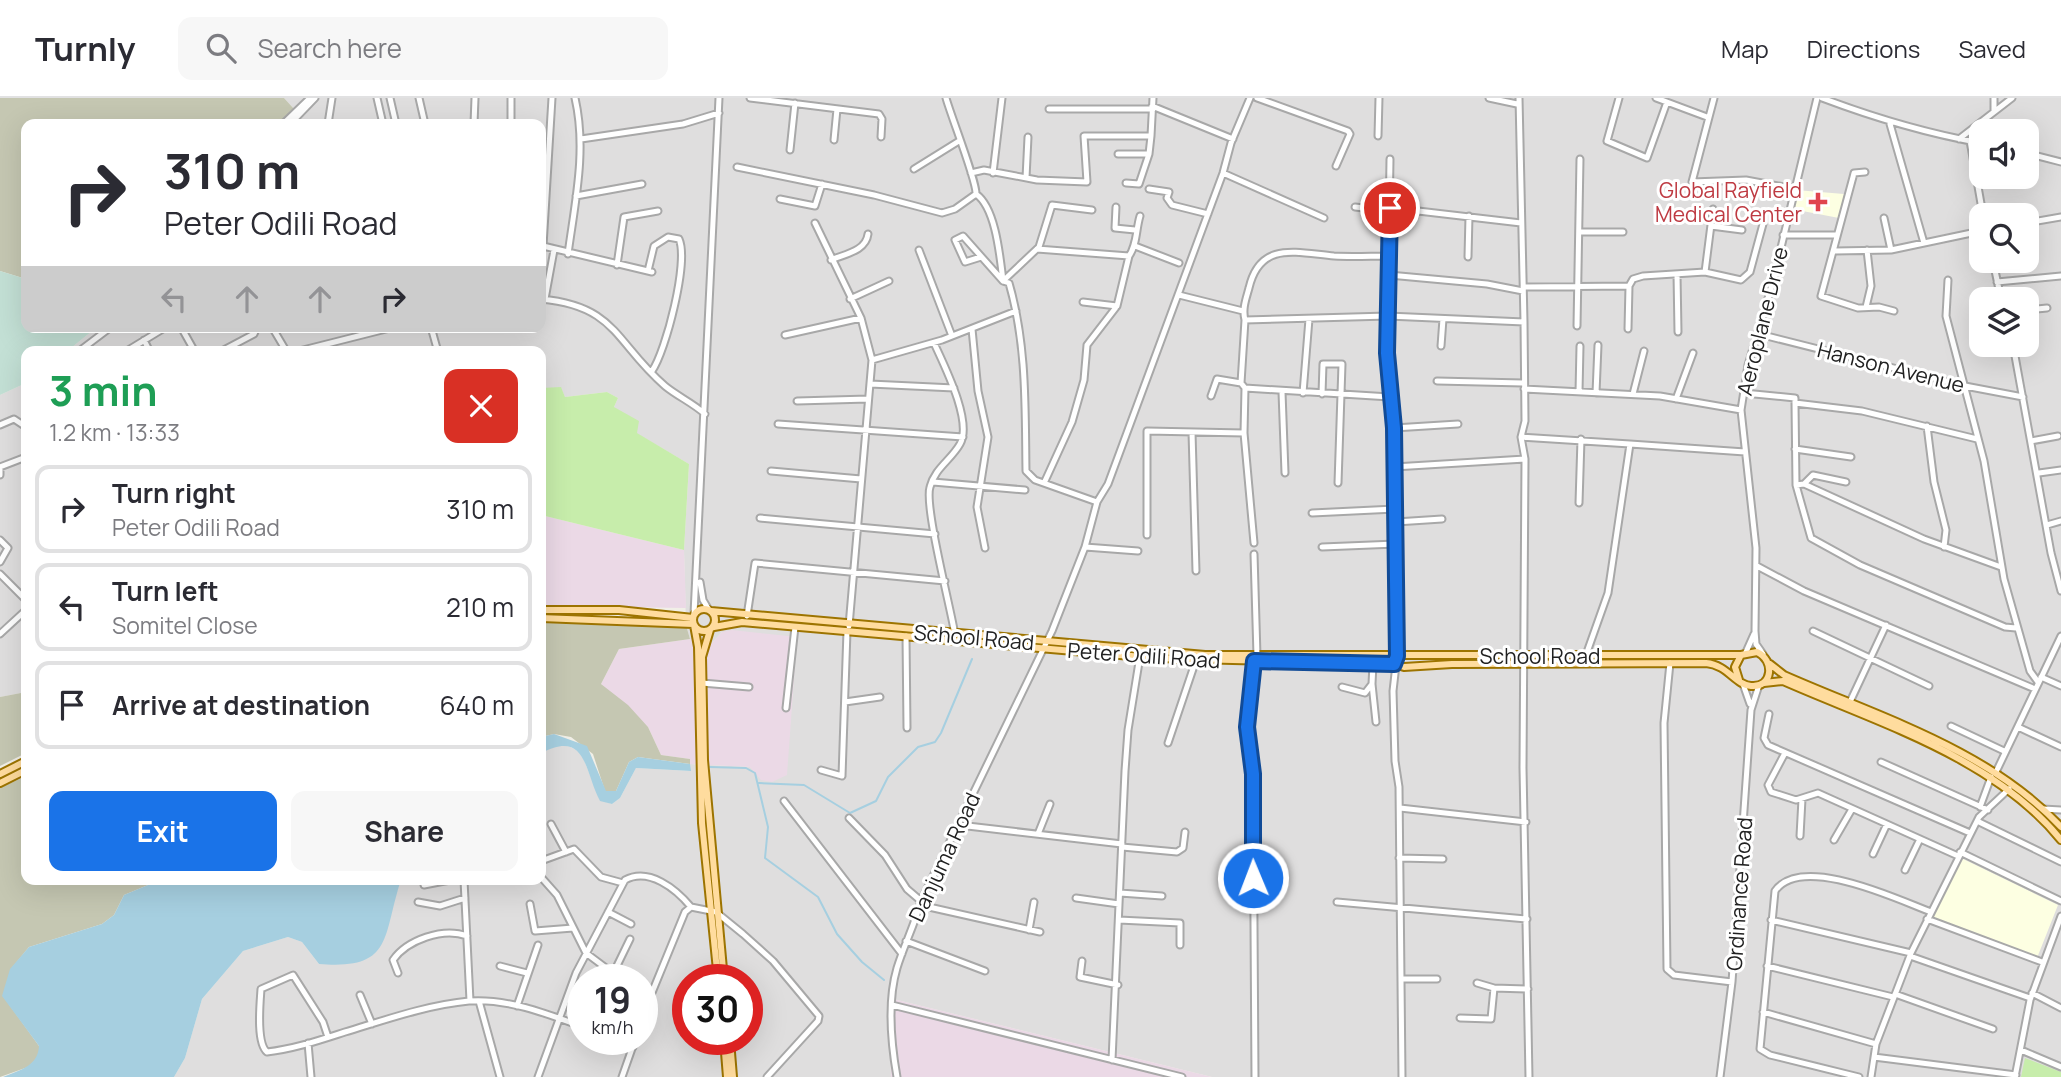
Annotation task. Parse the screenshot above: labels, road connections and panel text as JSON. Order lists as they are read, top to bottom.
{
  "streets": {
    "main road": ["School Road", "Peter Odili Road"],
    "street": [
      "Aeroplane Drive",
      "Hanson Avenue",
      "Danjuma Road",
      "Ordinance Road"
    ]
  },
  "crossings": [
    ["Aeroplane Drive", "Hanson Avenue"],
    ["School Road", "Peter Odili Road"],
    ["School Road", "Danjuma Road"],
    ["Peter Odili Road", "Danjuma Road"]
  ],
  "places": {
    "health": ["Global Rayfield Medical Center"]
  },
  "page": {
    "header": "Turnly",
    "search": "Search here",
    "nav": ["Map", "Directions", "Saved"],
    "turn": ["310 m", "Peter Odili Road"],
    "heading": ["3 min", "1.2 km · 13:33"],
    "list": [
      {
        "name": "Turn right",
        "note": "Peter Odili Road",
        "value": "310 m"
      },
      {
        "name": "Turn left",
        "note": "Somitel Close",
        "value": "210 m"
      },
      {
        "name": "Arrive at destination",
        "value": "640 m"
      }
    ],
    "buttons": ["Exit", "Share"],
    "speed": "19 km/h",
    "limit": "30"
  }
}
